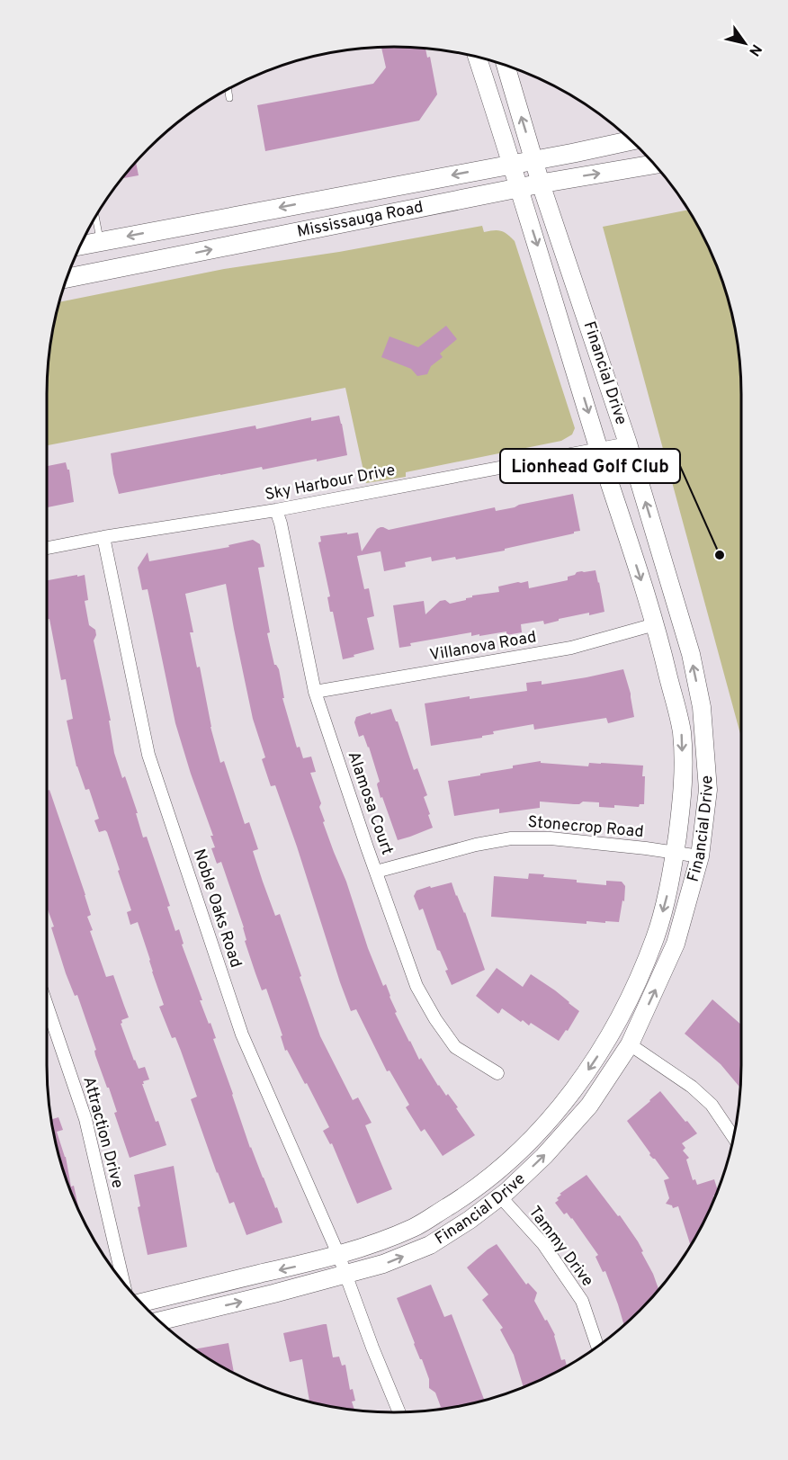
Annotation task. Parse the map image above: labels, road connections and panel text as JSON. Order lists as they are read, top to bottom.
{
  "streets": {
    "main road": ["Mississauga Road"],
    "street": [
      "Financial Drive",
      "Sky Harbour Drive",
      "Villanova Road",
      "Alamosa Court",
      "Stonecrop Road",
      "Noble Oaks Road",
      "Attraction Drive",
      "Tammy Drive"
    ]
  },
  "crossings": [
    ["Mississauga Road", "Financial Drive"],
    ["Financial Drive", "Sky Harbour Drive"],
    ["Financial Drive", "Villanova Road"],
    ["Financial Drive", "Stonecrop Road"],
    ["Financial Drive", "Noble Oaks Road"],
    ["Financial Drive", "Tammy Drive"],
    ["Sky Harbour Drive", "Alamosa Court"],
    ["Sky Harbour Drive", "Noble Oaks Road"],
    ["Villanova Road", "Alamosa Court"],
    ["Alamosa Court", "Stonecrop Road"]
  ],
  "places": ["Lionhead Golf Club"],
  "north": "bottom right"
}
